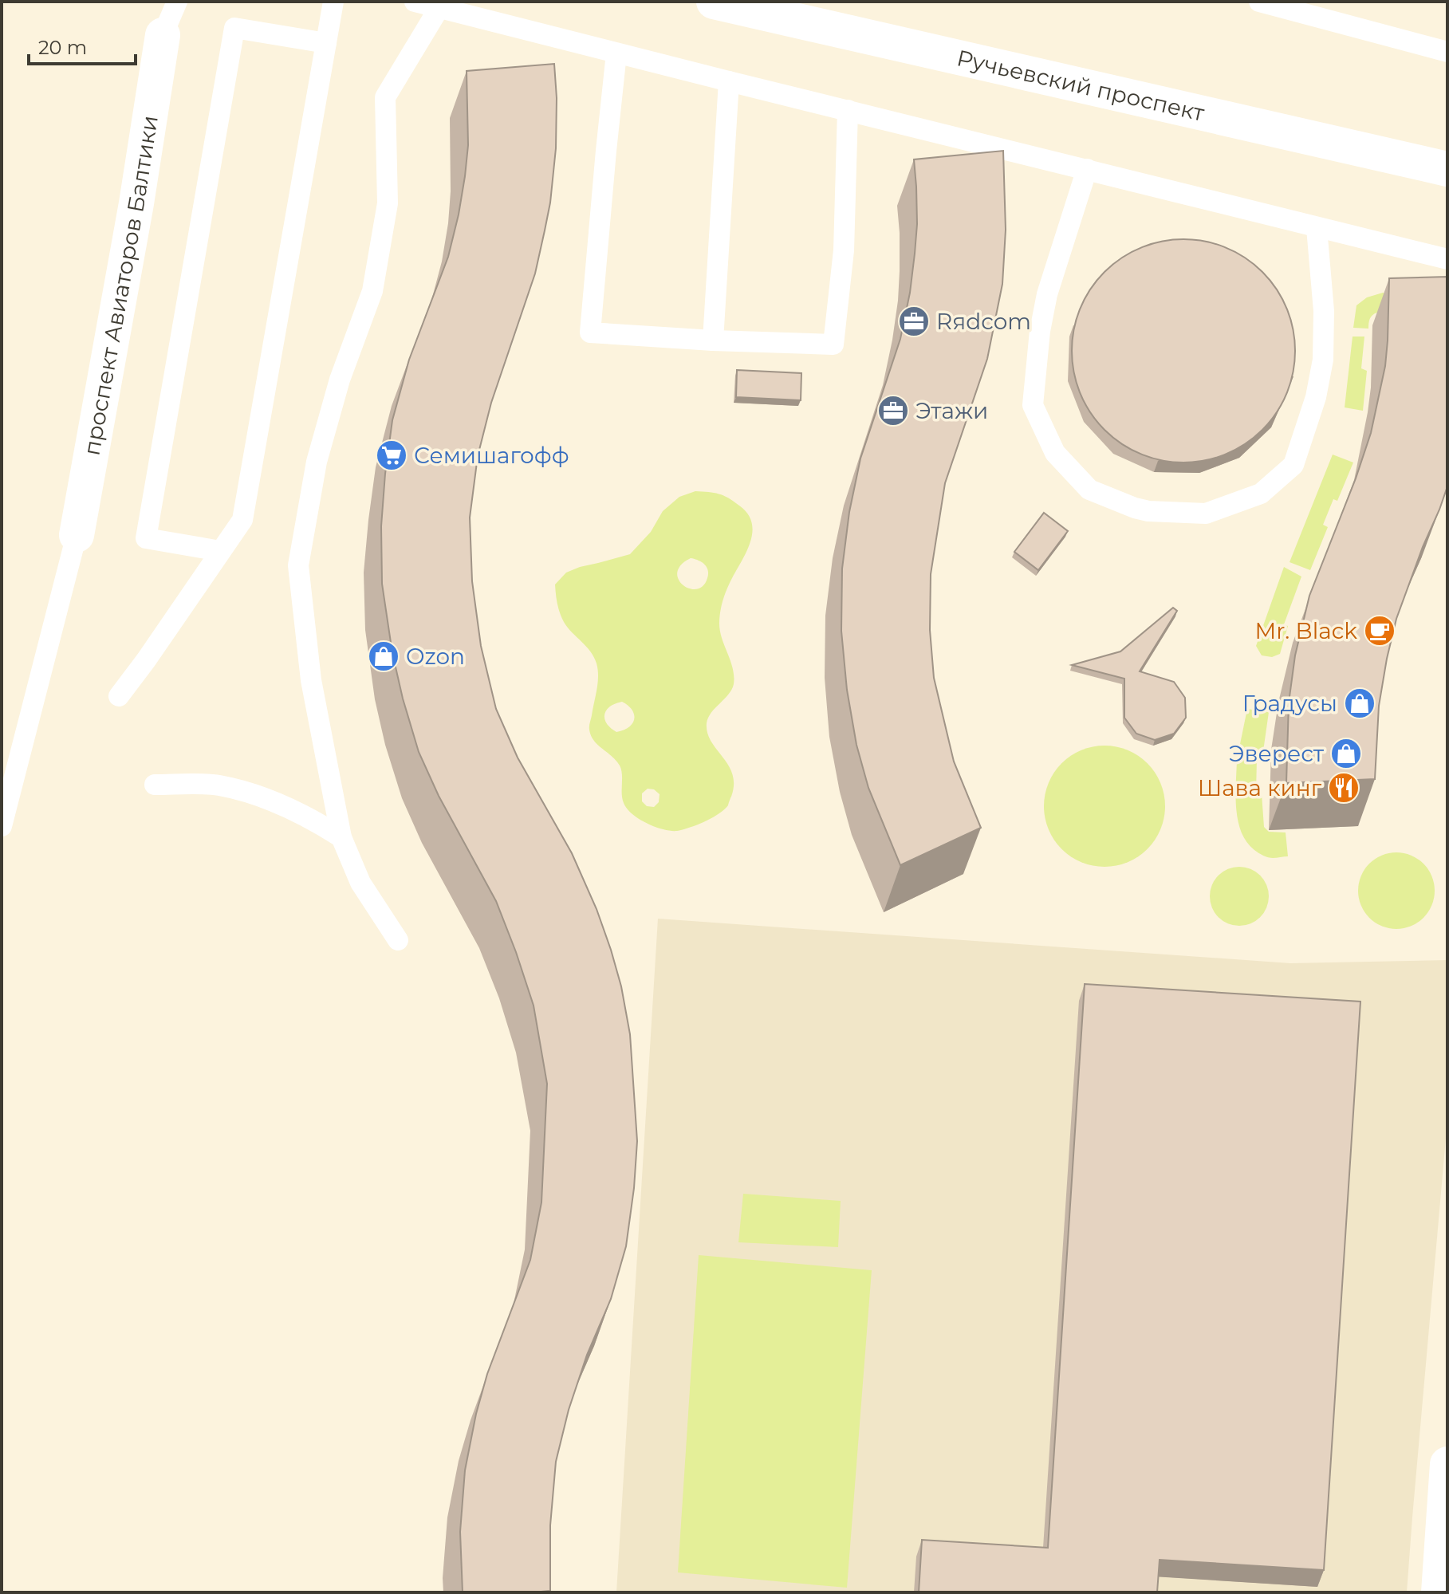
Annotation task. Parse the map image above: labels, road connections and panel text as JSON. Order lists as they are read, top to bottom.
{
  "streets": {
    "street": ["Ручьевский проспект", "проспект Авиаторов Балтики"]
  },
  "places": {
    "office": ["Rяdcom", "Этажи"],
    "supermarket": ["Семишагофф"],
    "cafe": ["Mr. Black"],
    "shop": ["Ozon", "Градусы", "Эверест"],
    "restaurant": ["Шава кинг"]
  },
  "scale_bar": "20 m"
}
